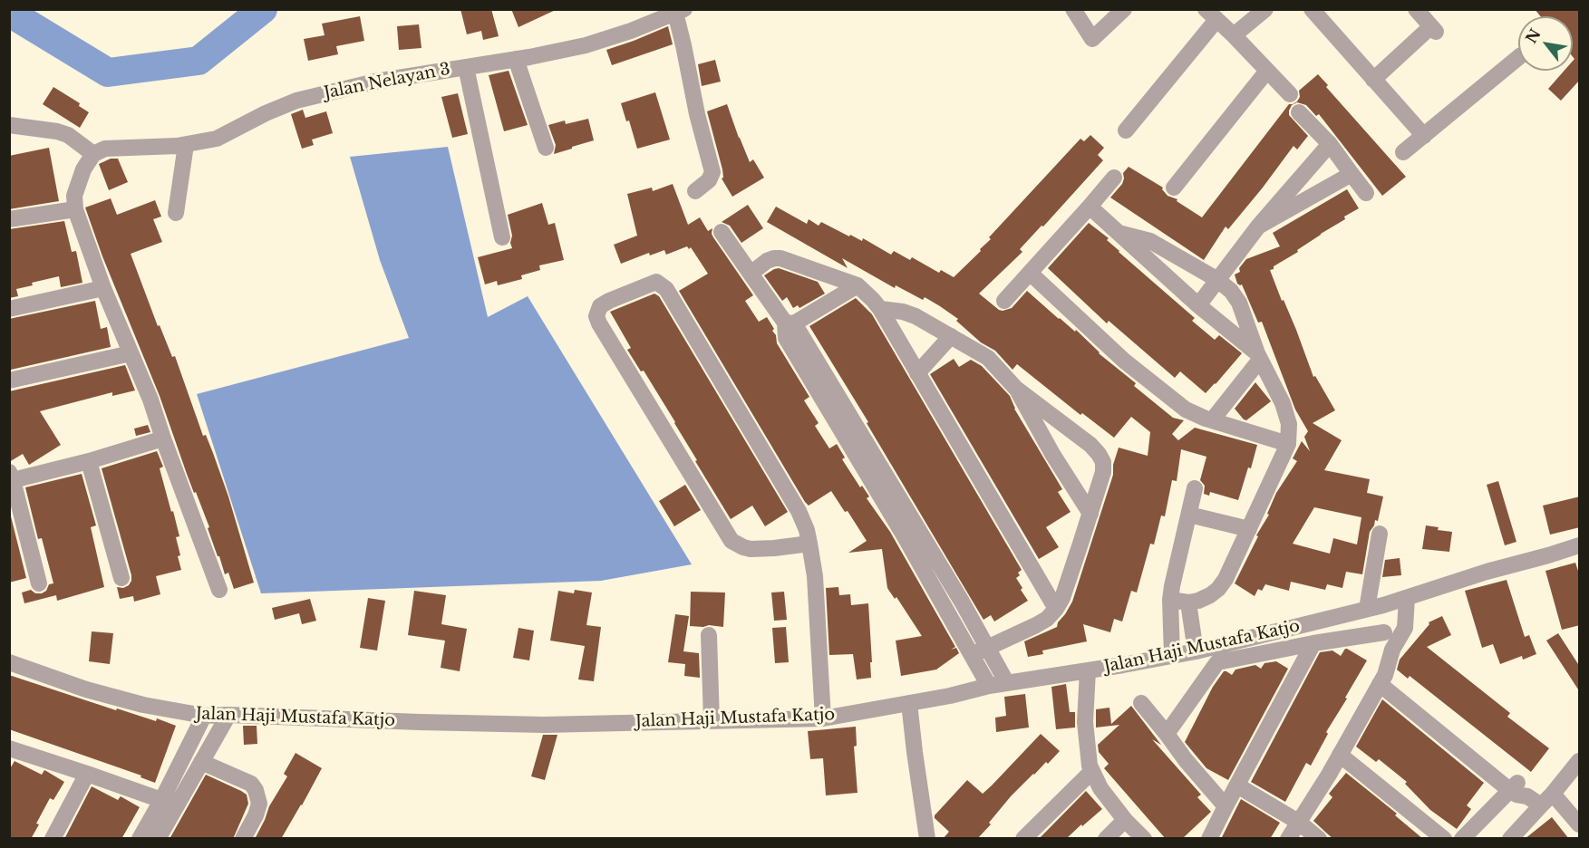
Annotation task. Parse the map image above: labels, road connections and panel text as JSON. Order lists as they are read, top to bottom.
{
  "streets": {
    "street": ["Jalan Nelayan 3", "Jalan Haji Mustafa Katjo"]
  },
  "north": "top left"
}
